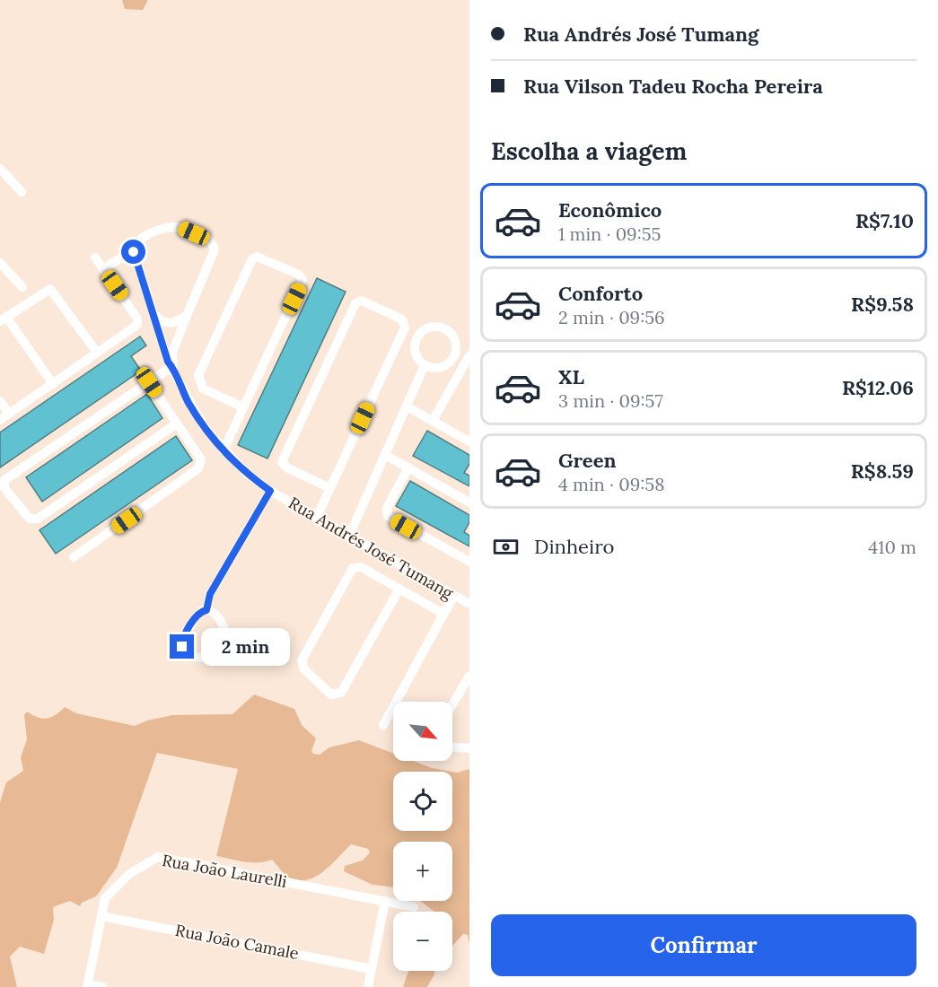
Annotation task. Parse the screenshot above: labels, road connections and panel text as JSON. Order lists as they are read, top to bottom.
{
  "streets": {
    "street": ["Rua Andrés José Tumang", "Rua João Laurelli", "Rua João Camale"]
  },
  "crossings": [
    ["Rua João Laurelli", "Rua João Camale"]
  ],
  "north": "bottom right",
  "page": {
    "banner": ["Rua Andrés José Tumang", "Rua Vilson Tadeu Rocha Pereira"],
    "heading": "Escolha a viagem",
    "list": [
      {
        "name": "Econômico",
        "note": "1 min · 09:55",
        "value": "R$7.10"
      },
      {
        "name": "Conforto",
        "note": "2 min · 09:56",
        "value": "R$9.58"
      },
      {
        "name": "XL",
        "note": "3 min · 09:57",
        "value": "R$12.06"
      },
      {
        "name": "Green",
        "note": "4 min · 09:58",
        "value": "R$8.59"
      }
    ],
    "pay": ["Dinheiro", "410 m"],
    "bubble": "2 min",
    "map_buttons": ["+", "−"],
    "buttons": "Confirmar"
  }
}
